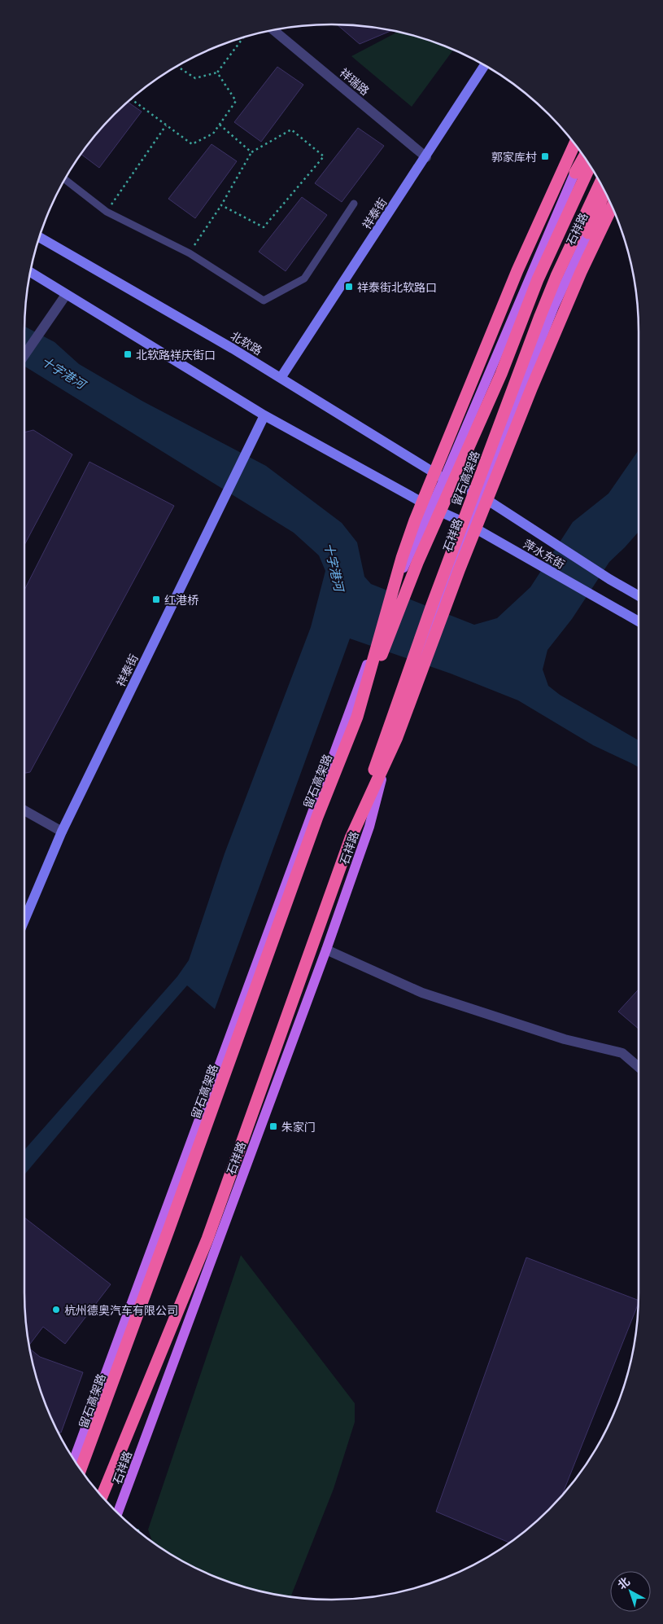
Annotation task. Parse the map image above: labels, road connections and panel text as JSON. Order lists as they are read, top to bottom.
{
  "streets": {
    "highway": ["留石高架路"],
    "main road": ["石祥路"],
    "street": [
      "祥瑞路",
      "祥泰街",
      "北软路",
      "萍水东街"
    ]
  },
  "crossings": [
    ["祥瑞路", "祥泰街"],
    ["祥泰街", "北软路"],
    ["石祥路", "北软路"],
    ["石祥路", "留石高架路"],
    ["石祥路", "萍水东街"],
    ["北软路", "萍水东街"]
  ],
  "water": ["十字港河"],
  "places": {
    "transit": [
      "郭家库村",
      "祥泰街北软路口",
      "北软路祥庆街口",
      "红港桥",
      "朱家门"
    ],
    "other": ["杭州德奥汽车有限公司"]
  },
  "north": "top left"
}
